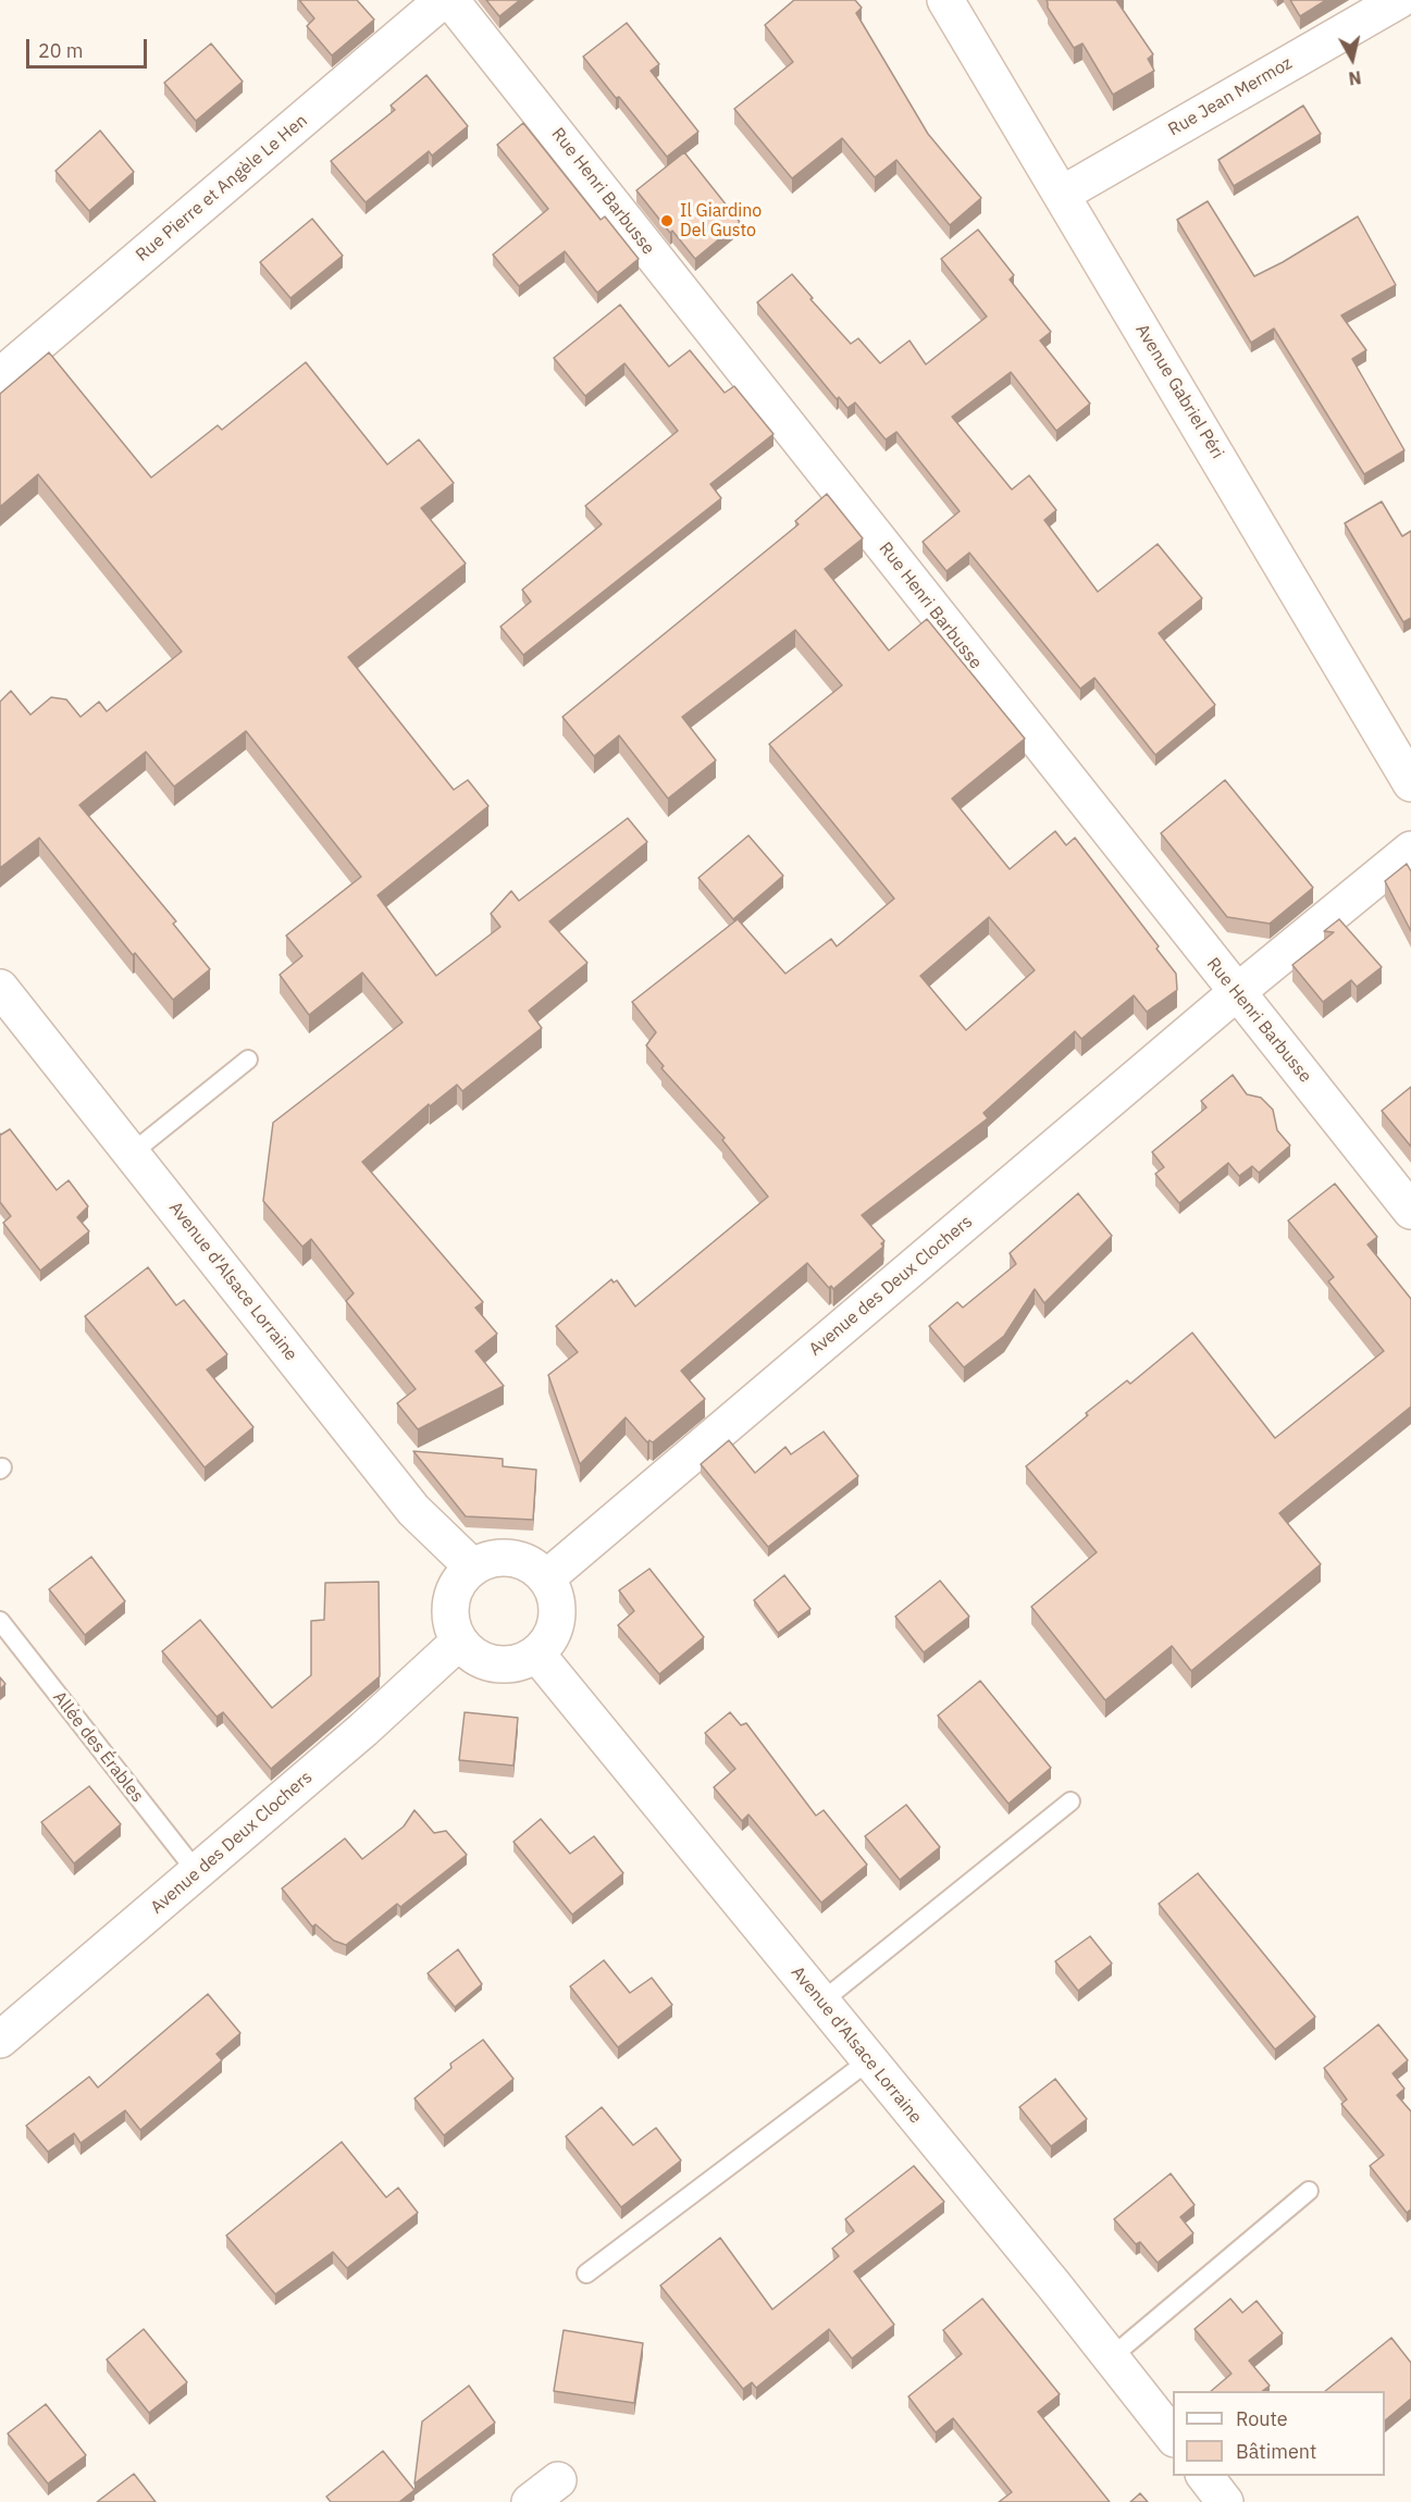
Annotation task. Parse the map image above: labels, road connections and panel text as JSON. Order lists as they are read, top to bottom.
{
  "streets": {
    "street": [
      "Rue Jean Mermoz",
      "Rue Pierre et Angèle Le Hen",
      "Rue Henri Barbusse",
      "Avenue Gabriel Péri",
      "Avenue d'Alsace Lorraine",
      "Avenue des Deux Clochers"
    ],
    "lane": ["Allée des Érables"]
  },
  "crossings": [
    ["Rue Jean Mermoz", "Avenue Gabriel Péri"],
    ["Rue Henri Barbusse", "Avenue des Deux Clochers"],
    ["Avenue d'Alsace Lorraine", "Avenue des Deux Clochers"],
    ["Avenue des Deux Clochers", "Allée des Érables"]
  ],
  "places": ["Il Giardino Del Gusto"],
  "legend": ["Route", "Bâtiment"],
  "scale_bar": "20 m",
  "north": "bottom"
}
